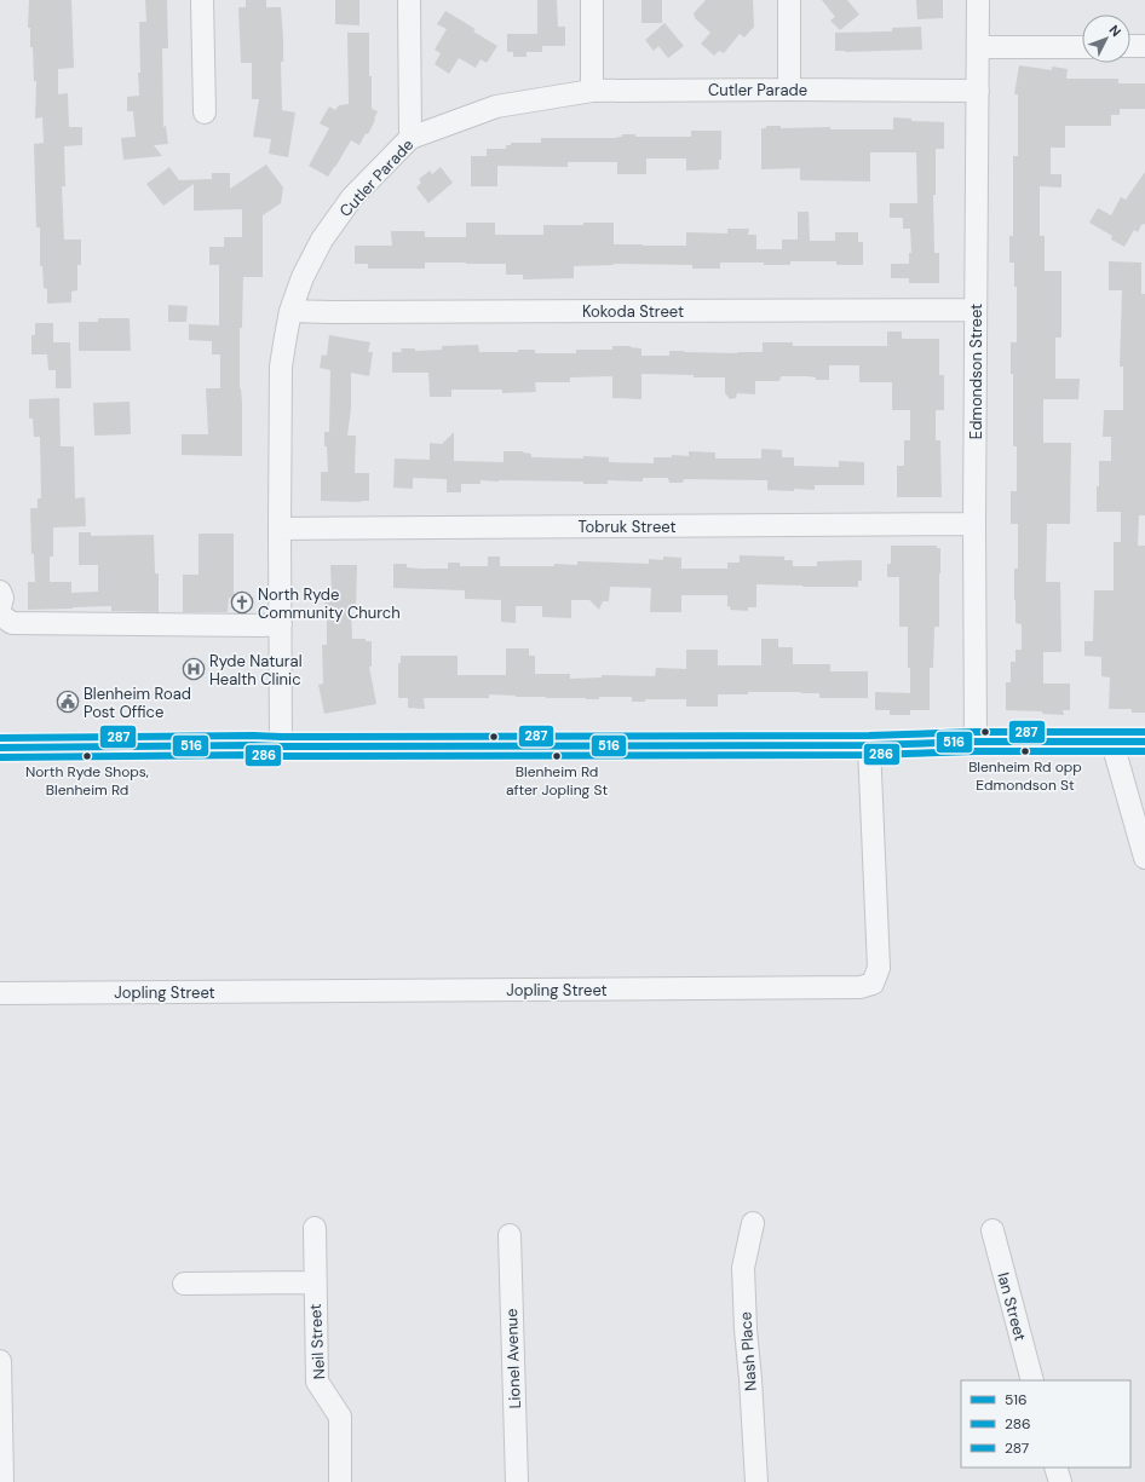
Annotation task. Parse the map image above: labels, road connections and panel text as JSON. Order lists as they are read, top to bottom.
{
  "streets": {
    "street": [
      "Cutler Parade",
      "Kokoda Street",
      "Edmondson Street",
      "Tobruk Street",
      "Jopling Street",
      "Ian Street",
      "Neil Street",
      "Nash Place",
      "Lionel Avenue"
    ]
  },
  "crossings": [
    ["Cutler Parade", "Kokoda Street"],
    ["Cutler Parade", "Edmondson Street"],
    ["Cutler Parade", "Tobruk Street"],
    ["Kokoda Street", "Edmondson Street"],
    ["Edmondson Street", "Tobruk Street"]
  ],
  "places": {
    "church": ["North Ryde Community Church"],
    "hospital": ["Ryde Natural Health Clinic"],
    "public building": ["Blenheim Road Post Office"],
    "other": ["Blenheim Rd opp Edmondson St", "North Ryde Shops, Blenheim Rd", "Blenheim Rd after Jopling St"]
  },
  "lines": ["transit line 287", "transit line 516", "transit line 286"],
  "legend": ["516", "286", "287"],
  "north": "top right"
}
